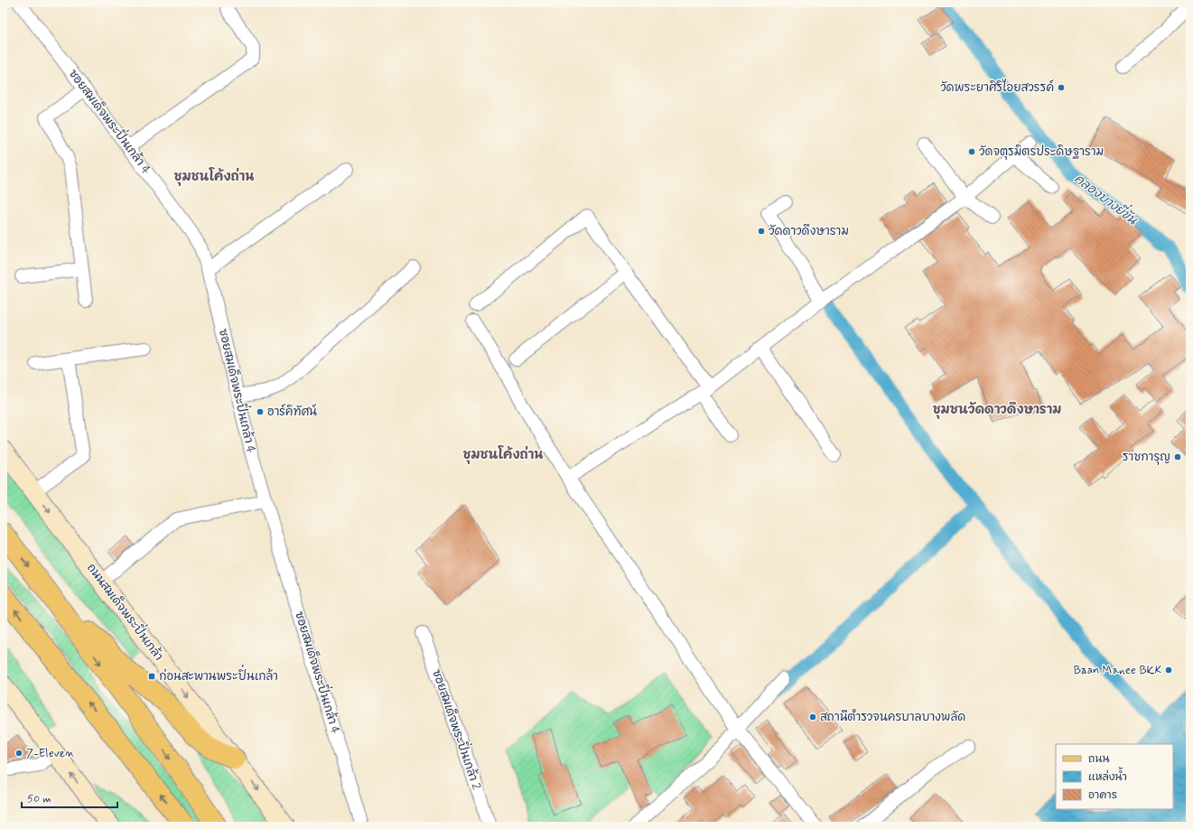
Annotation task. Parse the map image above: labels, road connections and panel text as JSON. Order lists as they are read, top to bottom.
{
  "streets": {
    "main road": ["ถนนสมเด็จพระปิ่นเกล้า"],
    "street": ["ซอยสมเด็จพระปิ่นเกล้า 4", "ซอยสมเด็จพระปิ่นเกล้า 2"]
  },
  "districts": ["ชุมชนโค้งถ่าน", "ชุมชนวัดดาวดึงษาราม", "ชุมชนโค้งถ่าน"],
  "water": ["คลองบางยี่ขัน"],
  "places": {
    "other": [
      "วัดพระยาศิริไอยสวรรค์",
      "วัดจตุรมิตรประดิษฐาราม",
      "วัดดาวดึงษาราม",
      "อาร์คิทัศน์",
      "ราชการุญ",
      "Baan Manee BKK",
      "สถานีตำรวจนครบาลบางพลัด",
      "7-Eleven"
    ],
    "transit": ["ก่อนสะพานพระปิ่นเกล้า"]
  },
  "legend": ["ถนน", "แหล่งน้ำ", "อาคาร"],
  "scale_bar": "50 m"
}
